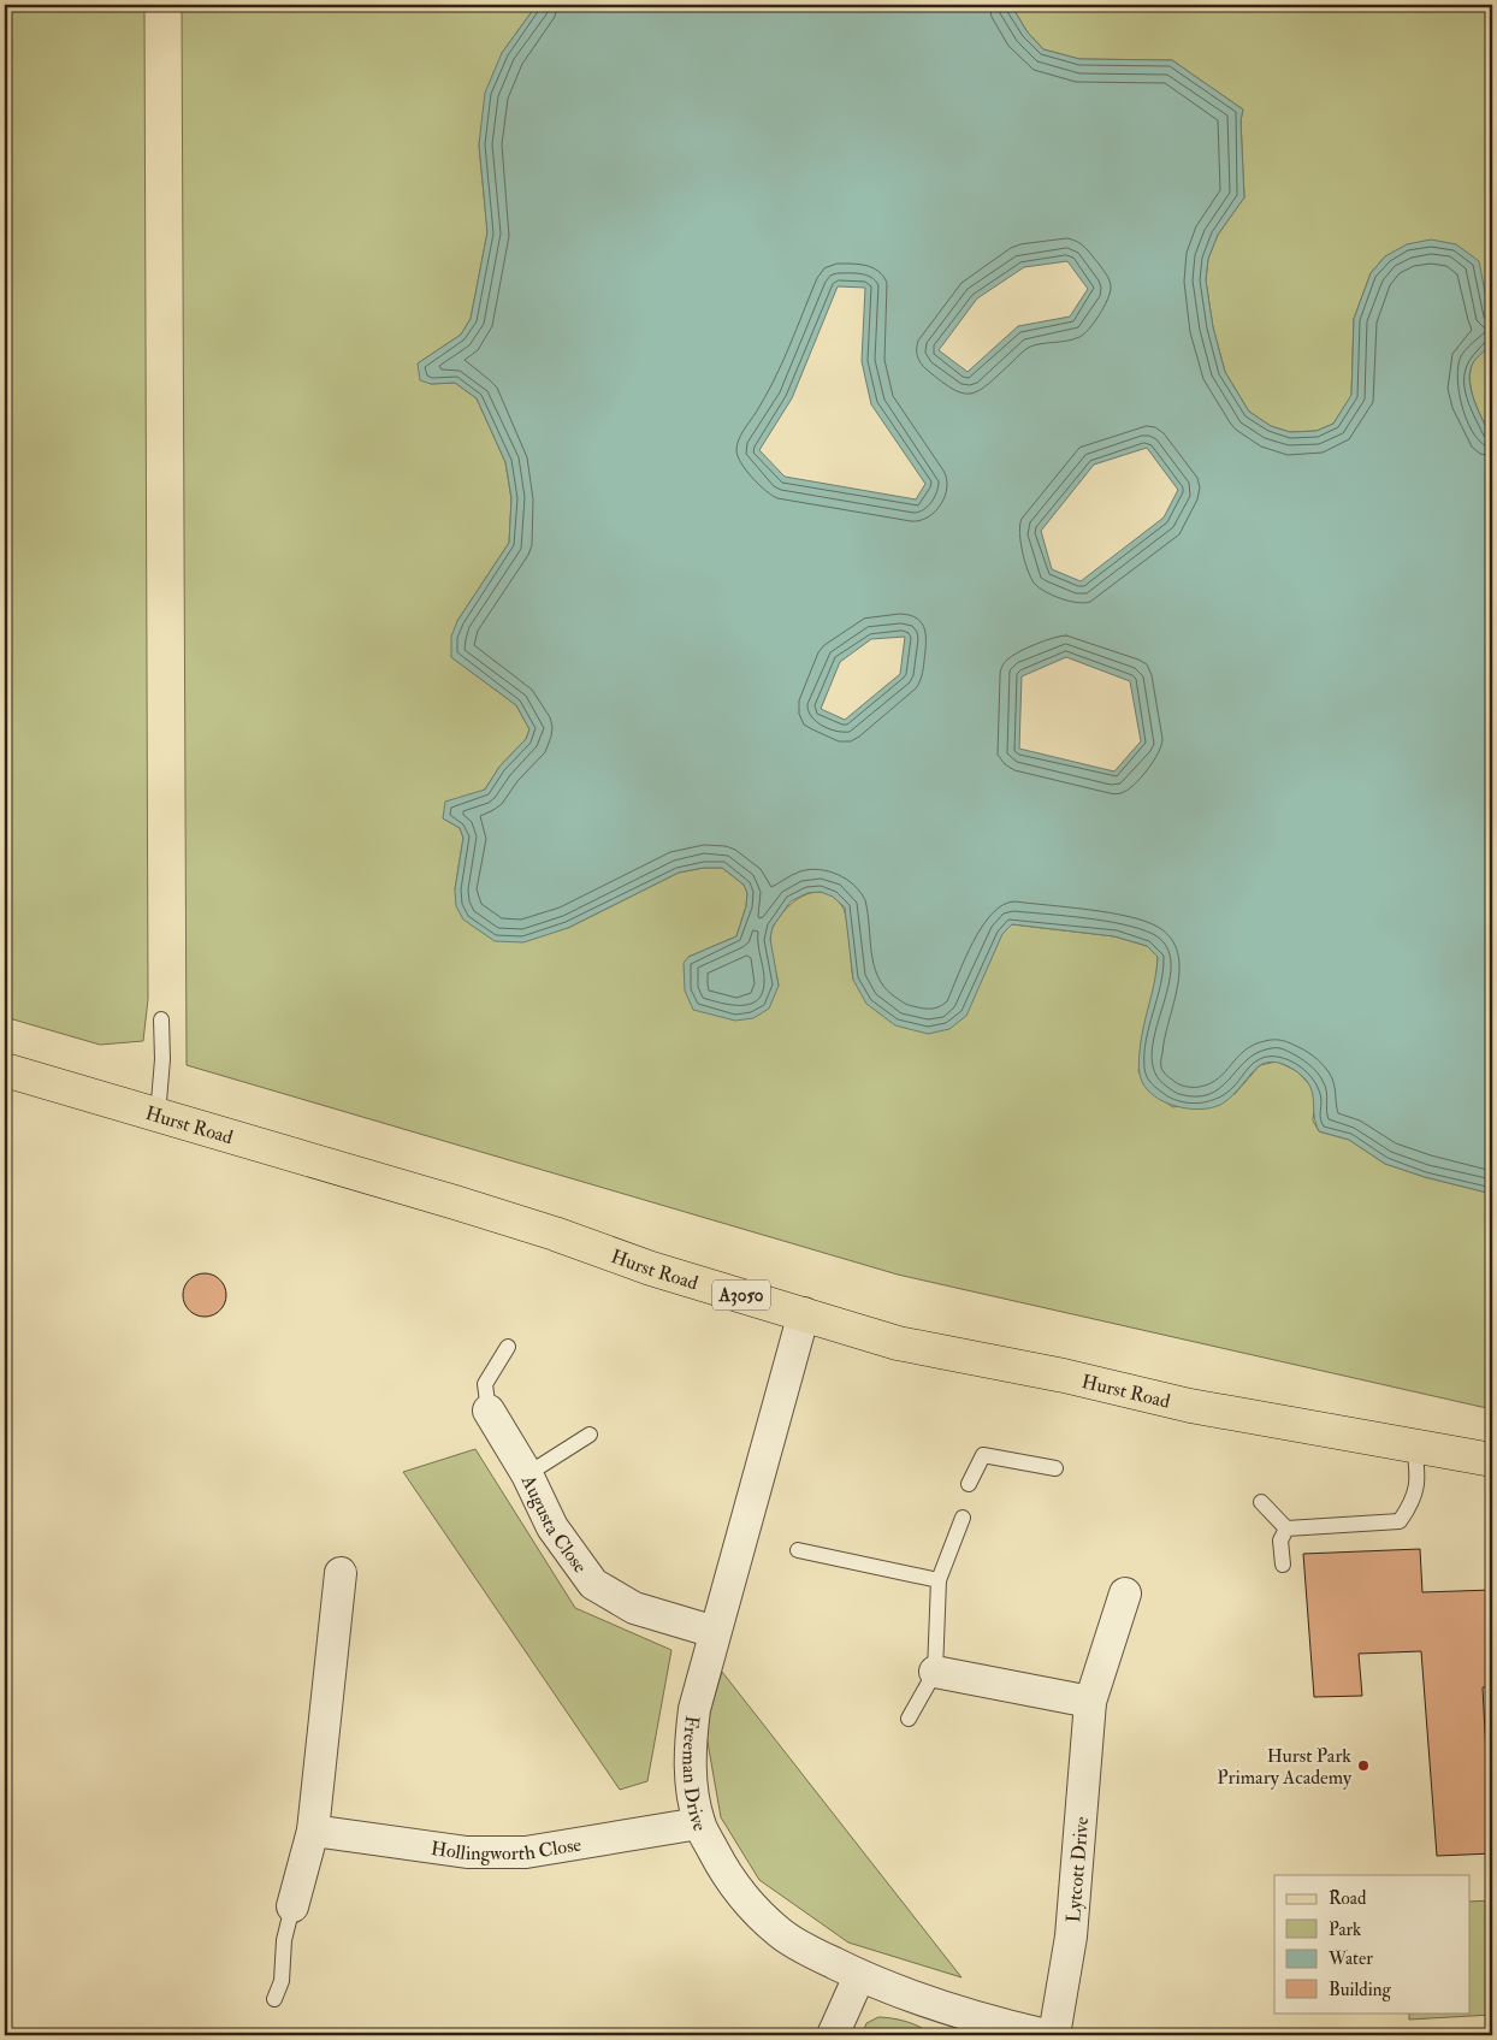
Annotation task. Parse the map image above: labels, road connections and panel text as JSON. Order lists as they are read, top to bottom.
{
  "streets": {
    "main road": ["Hurst Road", "A3050"],
    "street": [
      "Augusta Close",
      "Freeman Drive",
      "Hollingworth Close",
      "Lytcott Drive"
    ]
  },
  "crossings": [
    ["Hurst Road", "Freeman Drive"],
    ["Augusta Close", "Freeman Drive"],
    ["Freeman Drive", "Hollingworth Close"]
  ],
  "places": ["Hurst Park Primary Academy"],
  "legend": [
    "Road",
    "Park",
    "Water",
    "Building"
  ]
}
